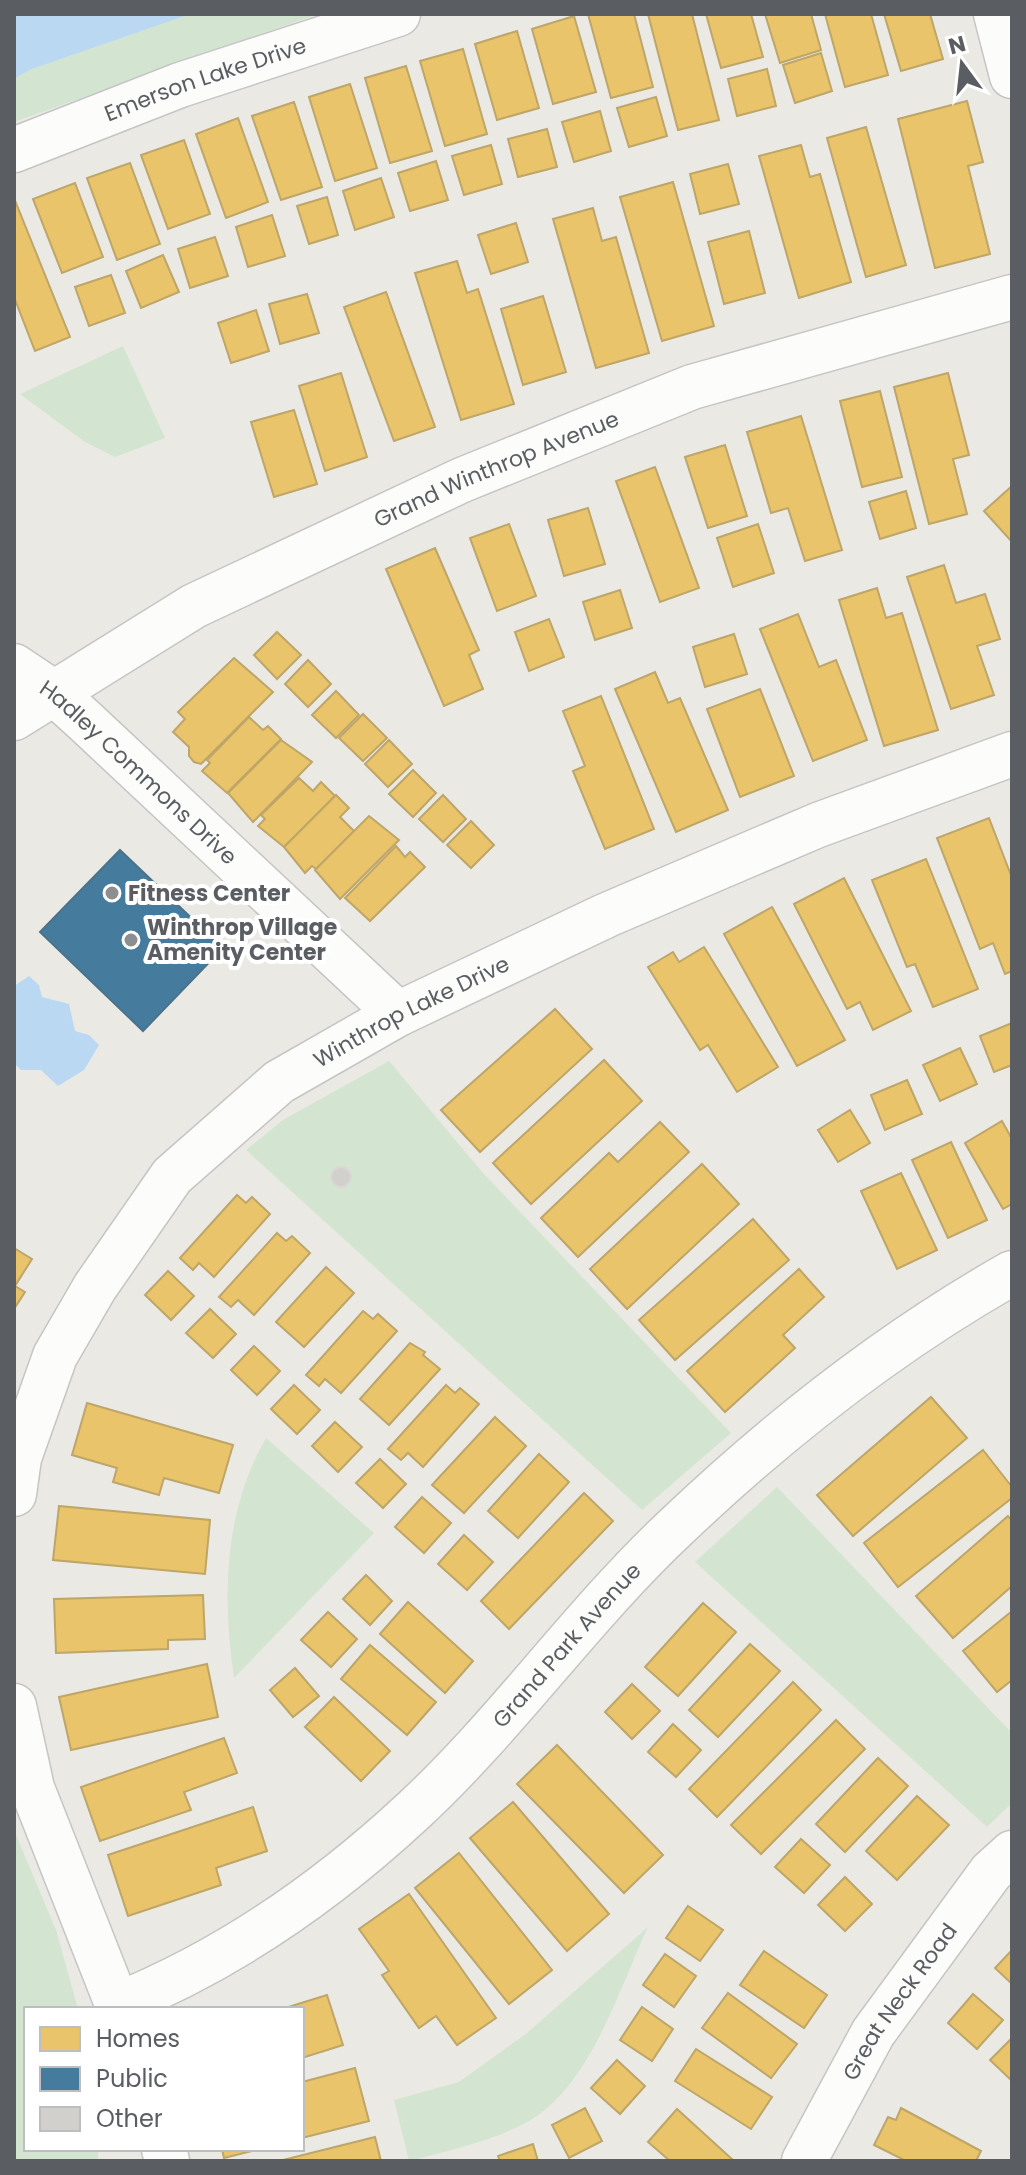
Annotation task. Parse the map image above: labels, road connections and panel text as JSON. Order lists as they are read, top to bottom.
{
  "streets": {
    "street": [
      "Emerson Lake Drive",
      "Grand Winthrop Avenue",
      "Hadley Commons Drive",
      "Winthrop Lake Drive",
      "Grand Park Avenue",
      "Great Neck Road"
    ]
  },
  "crossings": [
    ["Grand Winthrop Avenue", "Hadley Commons Drive"],
    ["Hadley Commons Drive", "Winthrop Lake Drive"]
  ],
  "places": ["Fitness Center", "Winthrop Village Amenity Center"],
  "legend": ["Homes", "Public", "Other"],
  "north": "top"
}
